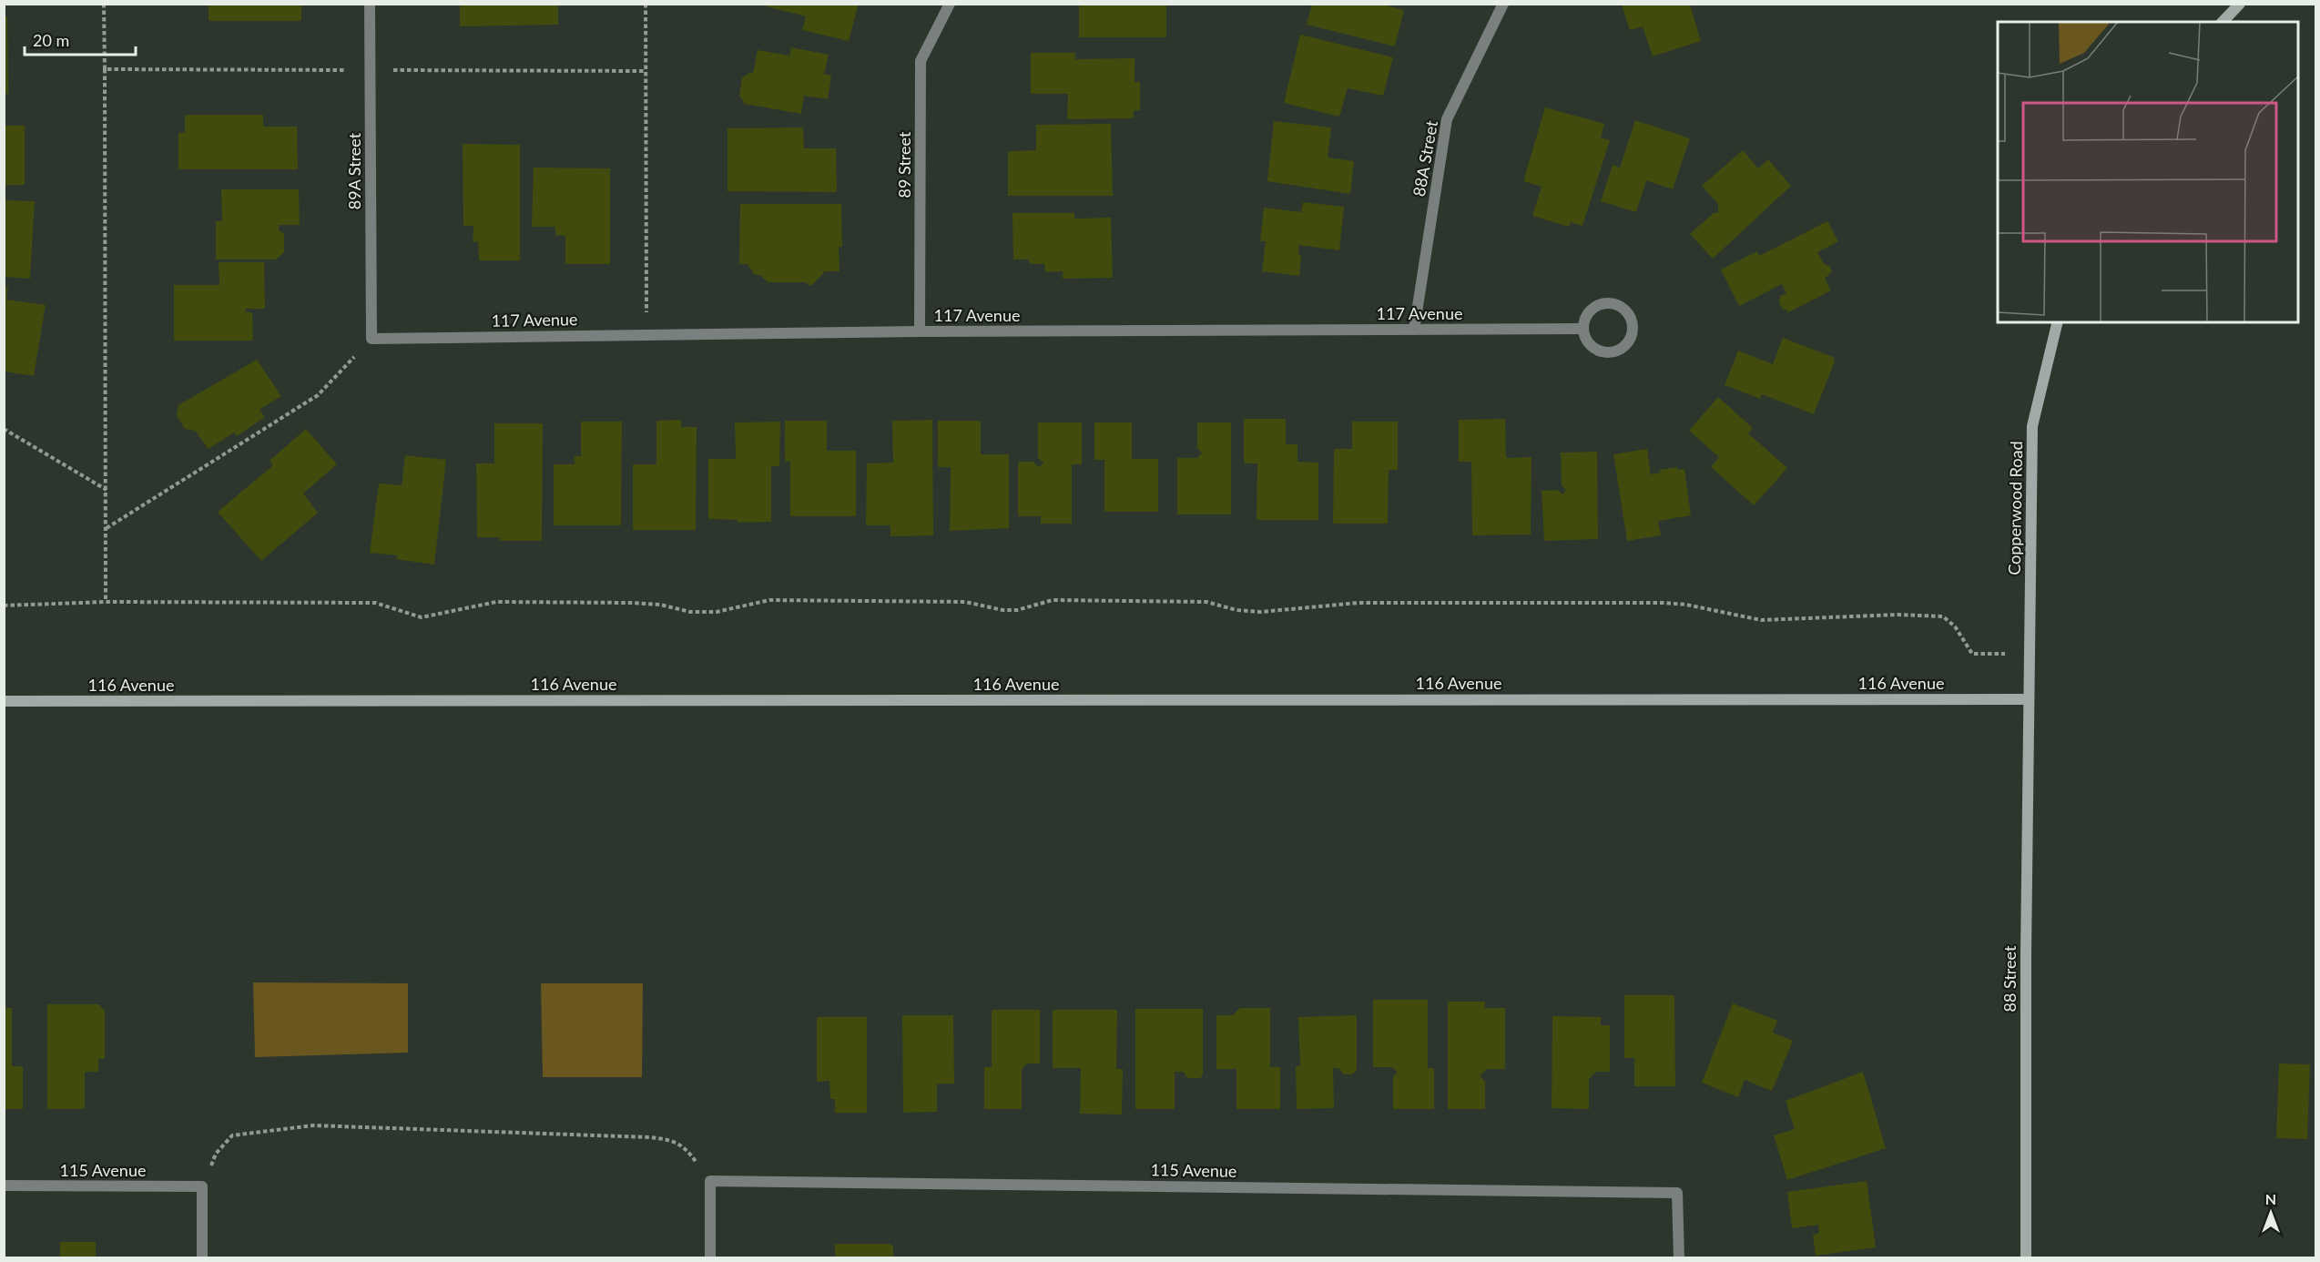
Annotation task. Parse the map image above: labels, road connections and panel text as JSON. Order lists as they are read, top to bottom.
{
  "streets": {
    "main road": ["Copperwood Road", "116 Avenue", "88 Street"],
    "street": [
      "88A Street",
      "89 Street",
      "89A Street",
      "117 Avenue",
      "115 Avenue"
    ]
  },
  "crossings": [
    ["88A Street", "117 Avenue"],
    ["89 Street", "117 Avenue"],
    ["89A Street", "117 Avenue"],
    ["Copperwood Road", "116 Avenue"],
    ["Copperwood Road", "88 Street"],
    ["116 Avenue", "88 Street"]
  ],
  "scale_bar": "20 m",
  "north": "top"
}
